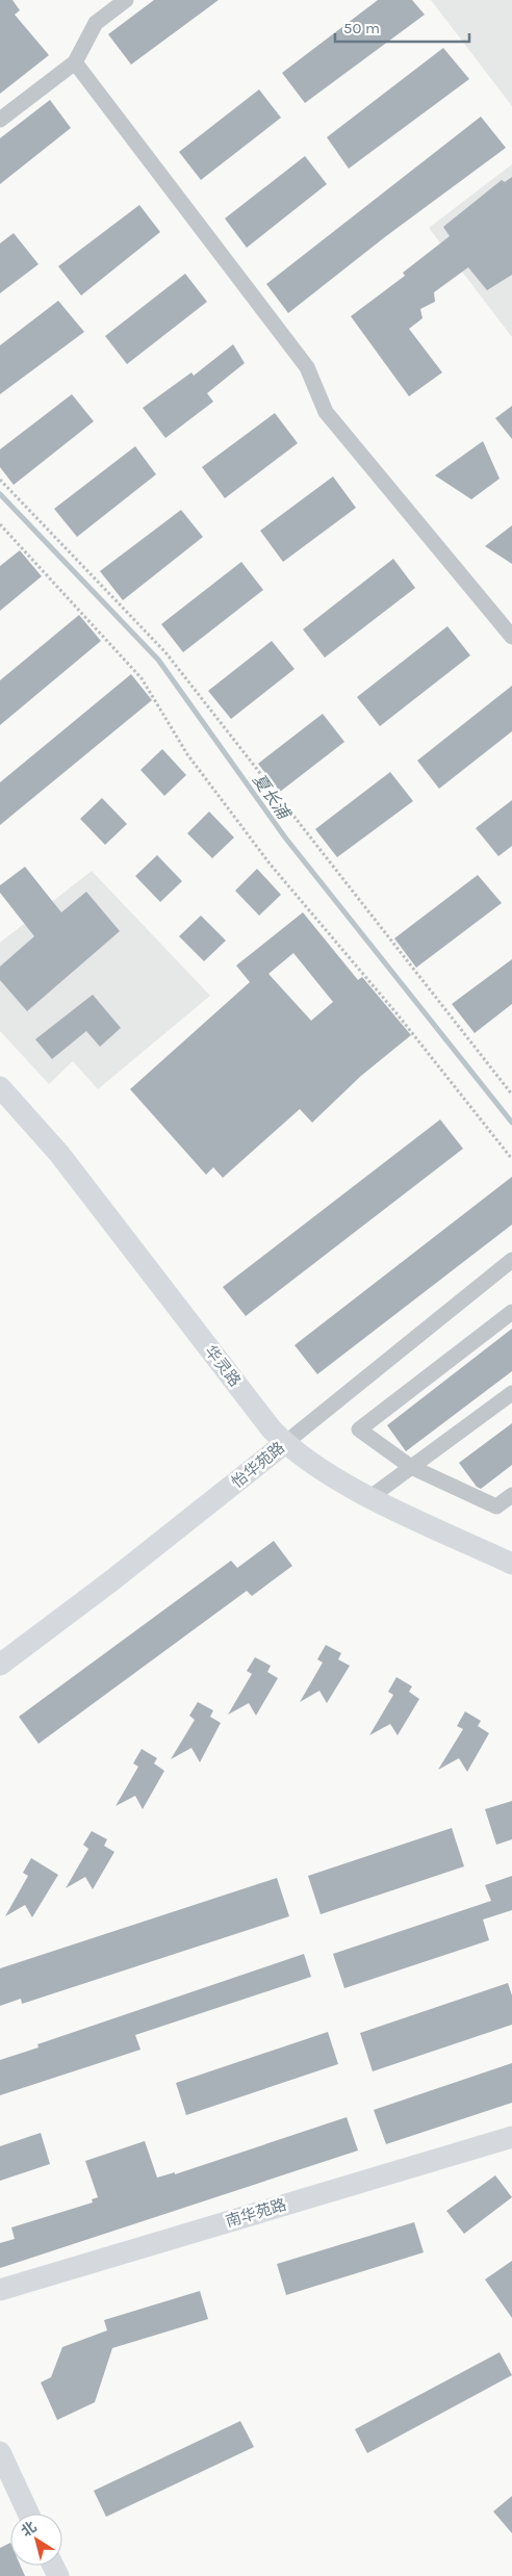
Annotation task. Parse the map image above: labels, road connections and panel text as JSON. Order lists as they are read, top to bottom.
{
  "streets": {
    "street": ["华灵路", "怡华苑路", "南华苑路"]
  },
  "crossings": [
    ["华灵路", "怡华苑路"]
  ],
  "water": ["夏长浦"],
  "scale_bar": "50 m",
  "north": "top left"
}
